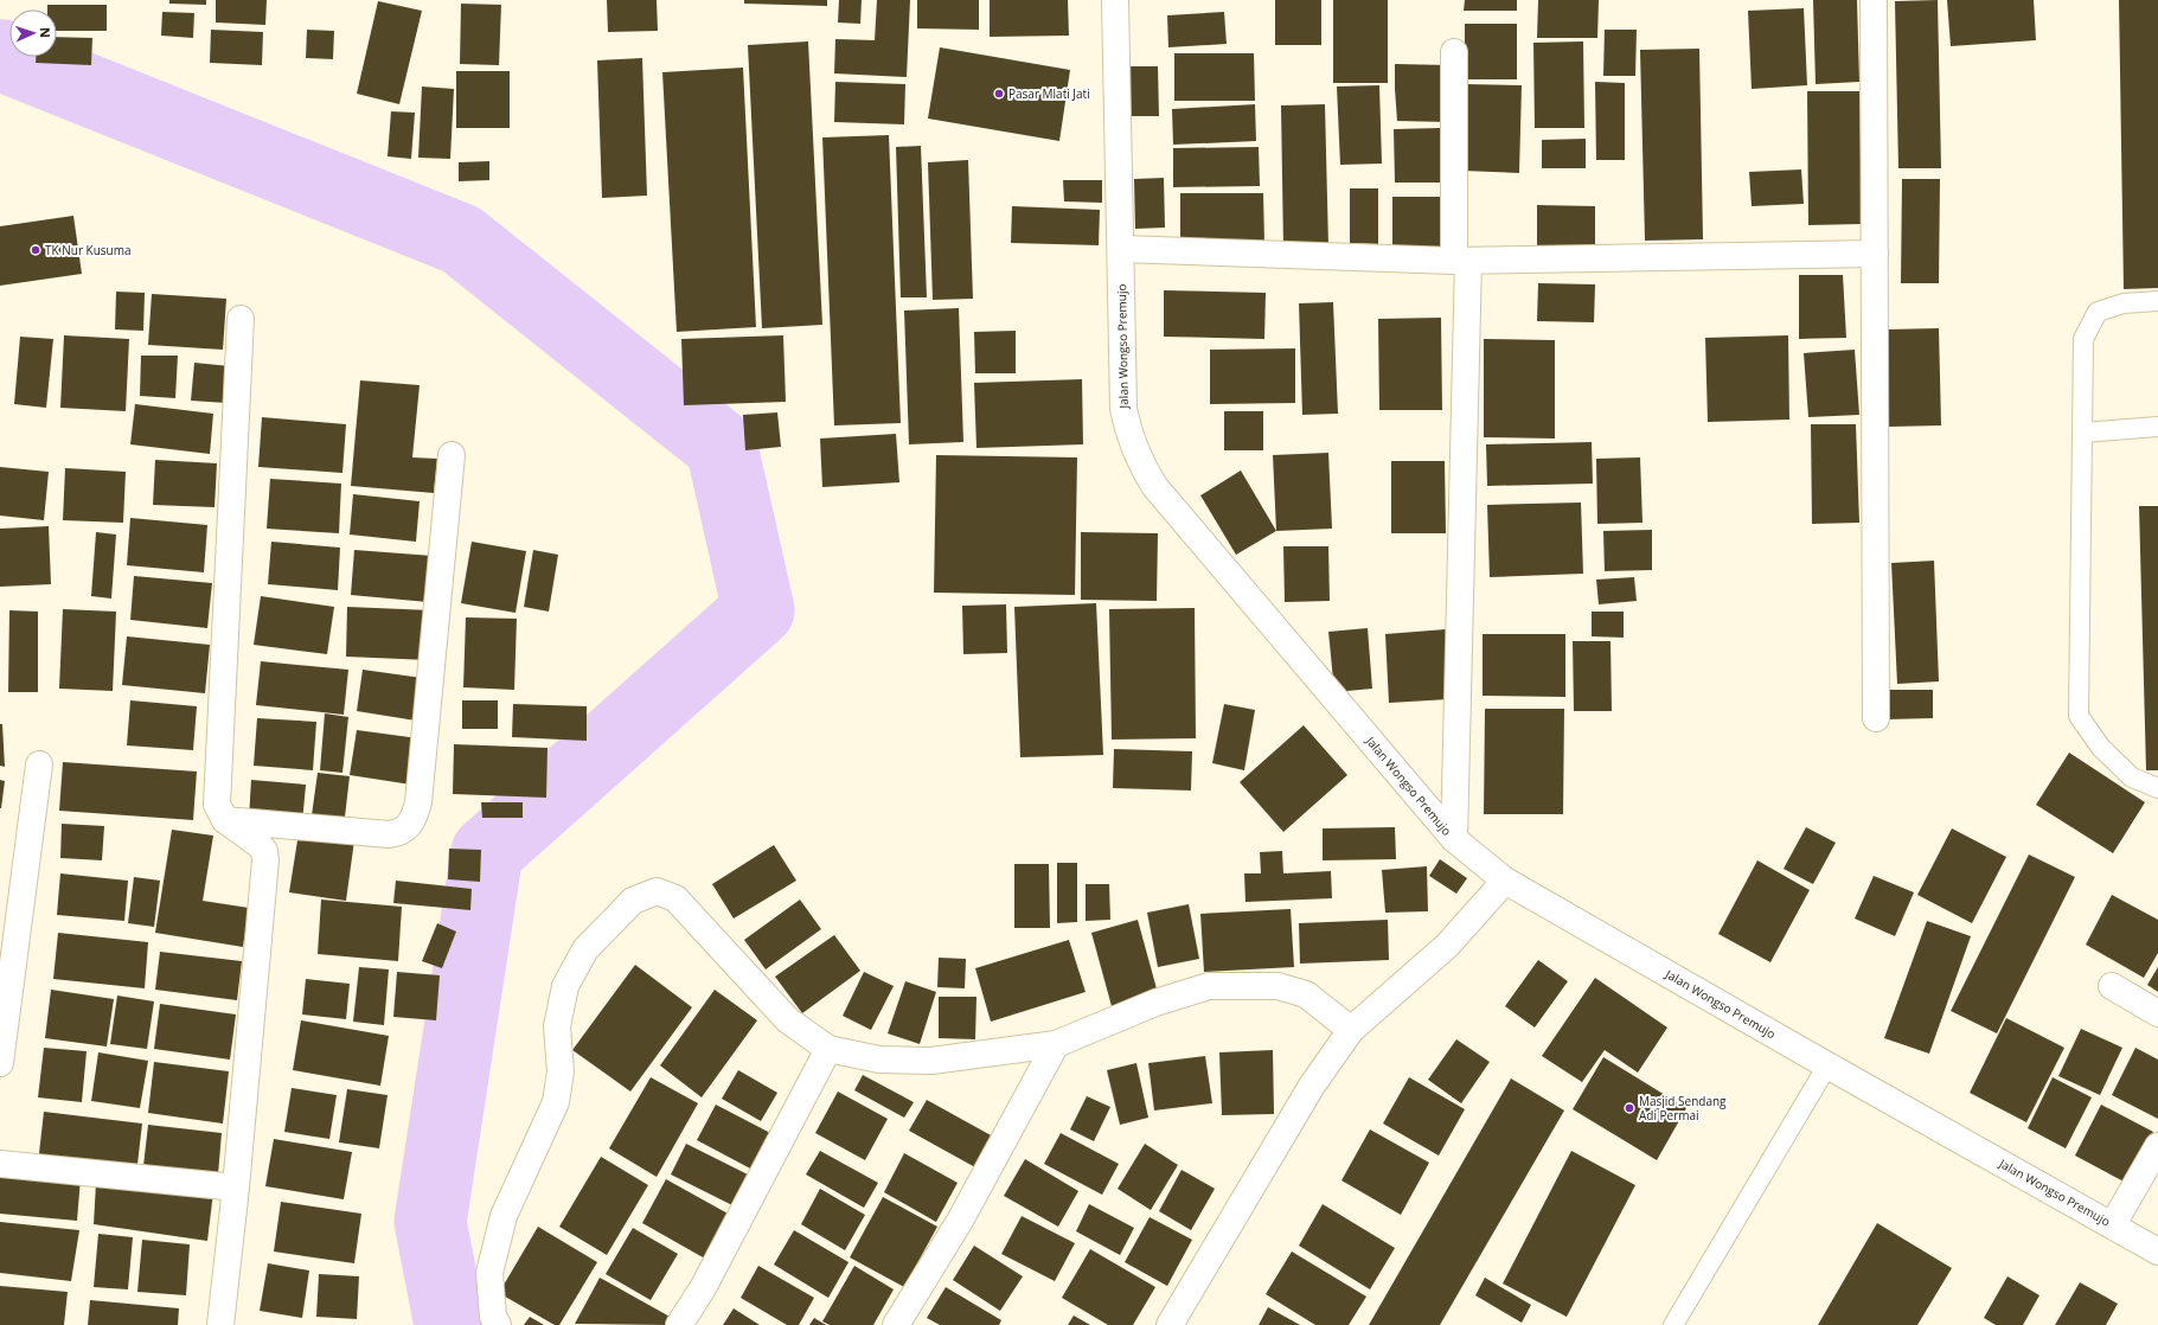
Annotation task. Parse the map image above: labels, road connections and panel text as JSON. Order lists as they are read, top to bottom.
{
  "streets": {
    "street": ["Jalan Wongso Premujo"]
  },
  "places": ["Pasar Mlati Jati", "TK Nur Kusuma", "Masjid Sendang Adi Permai"],
  "north": "right"
}
